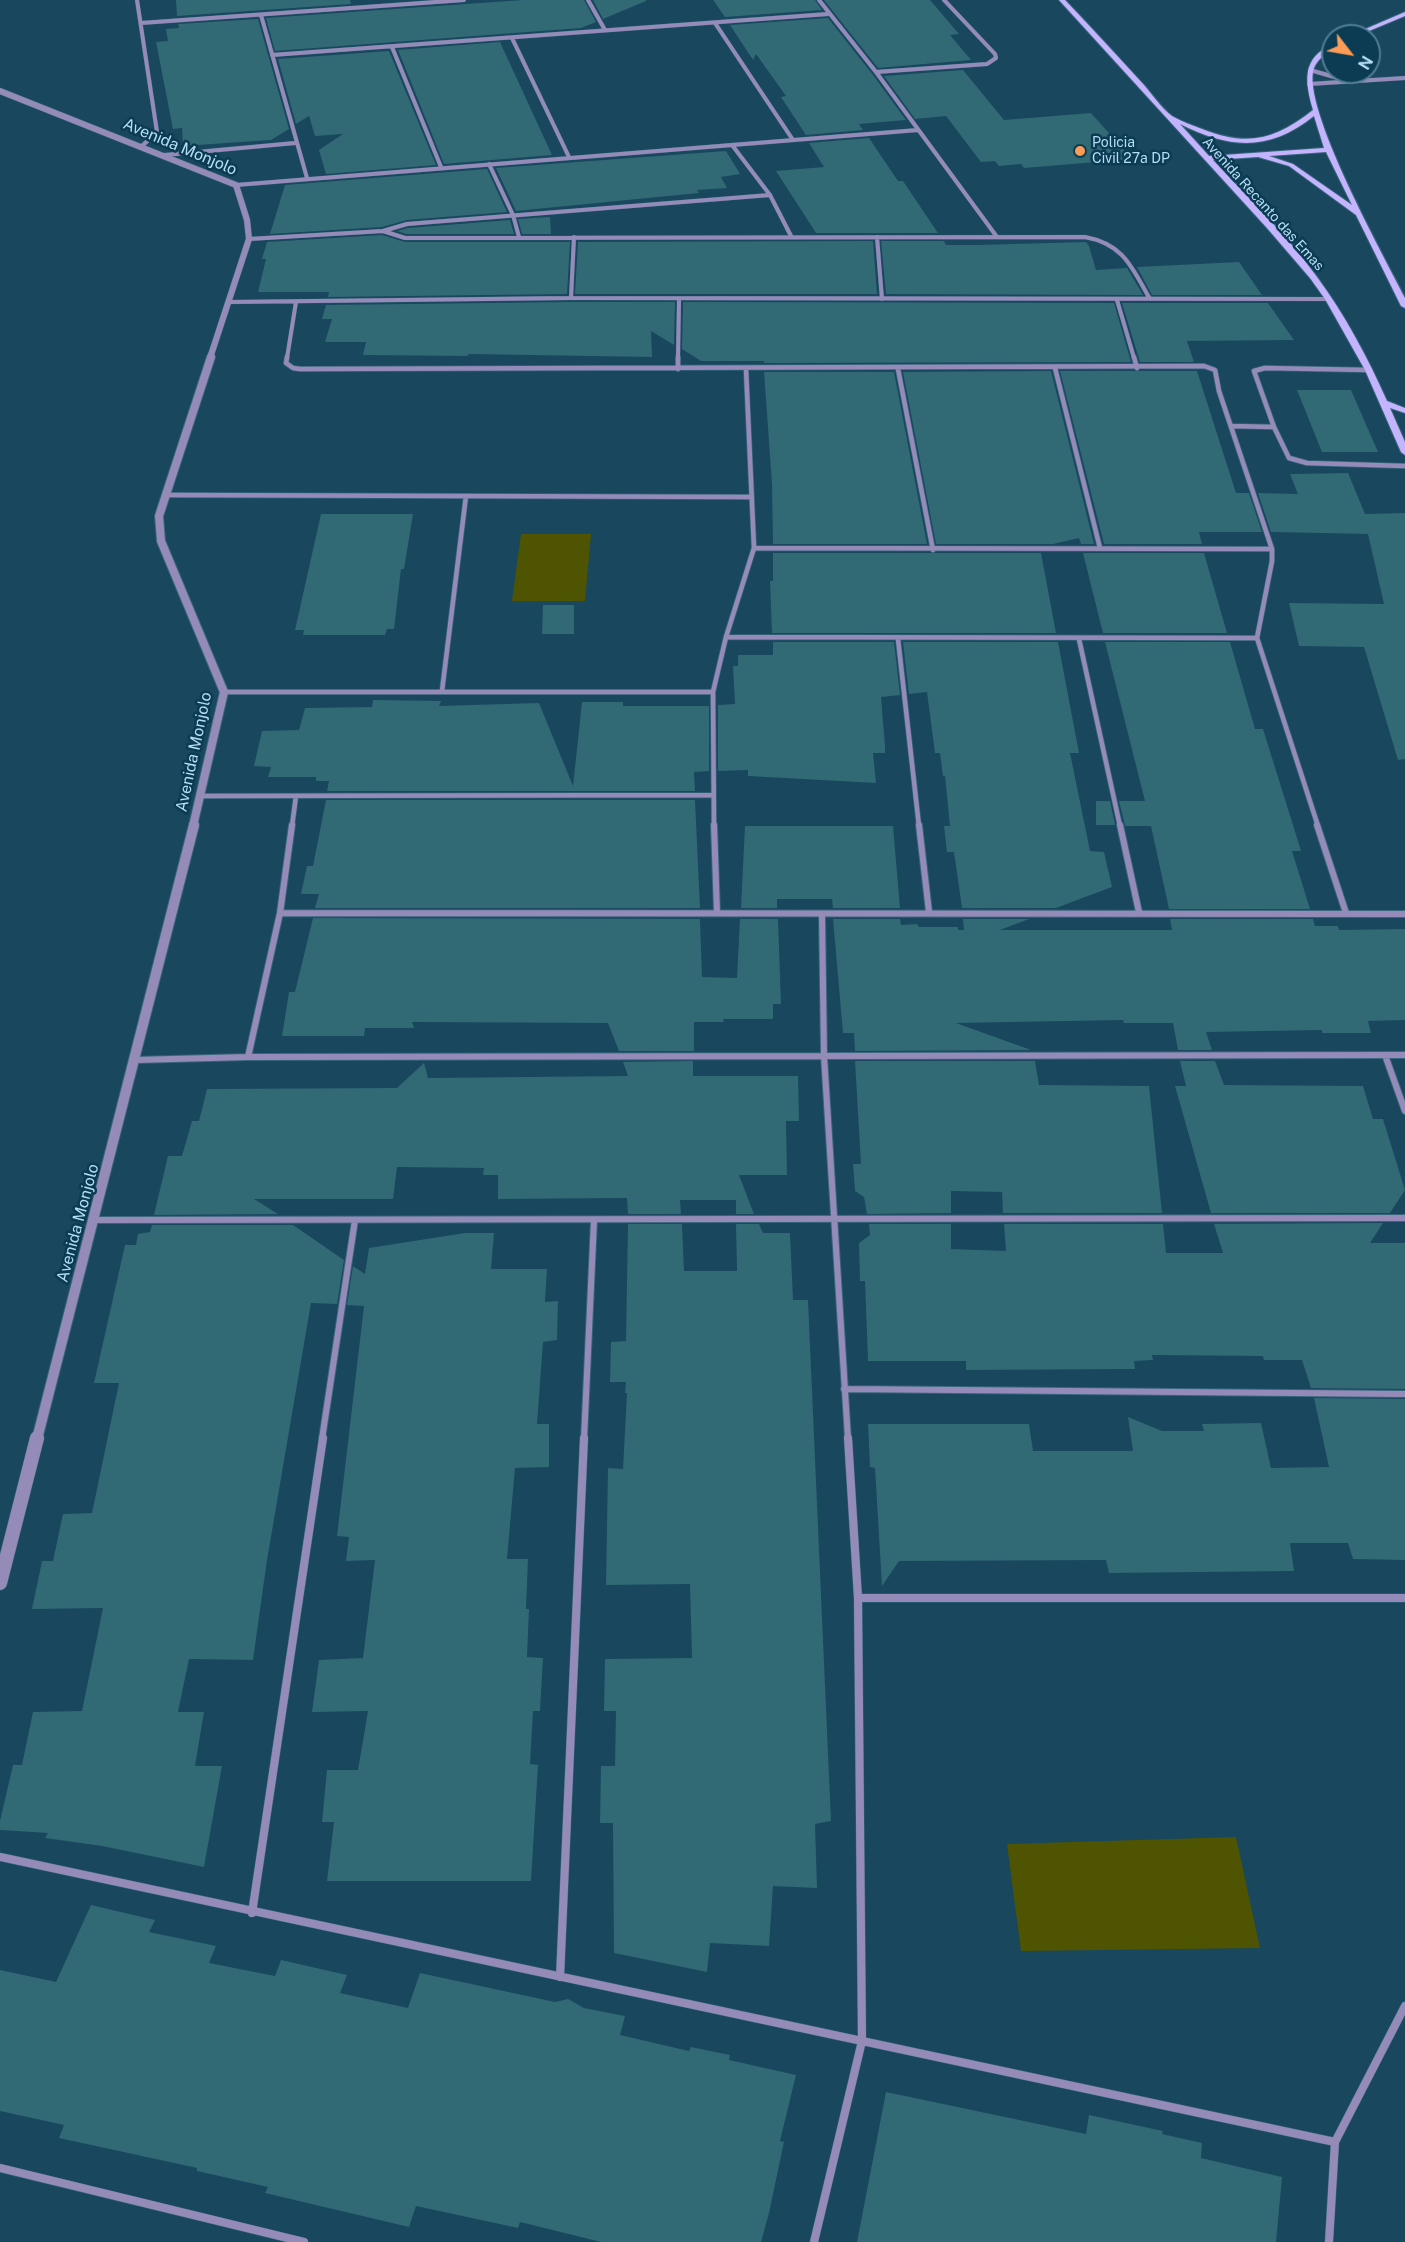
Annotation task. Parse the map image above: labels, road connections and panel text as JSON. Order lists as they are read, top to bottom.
{
  "streets": {
    "main road": ["Avenida Recanto das Emas"],
    "street": ["Avenida Monjolo"]
  },
  "places": ["Policia Civil 27a DP"],
  "north": "bottom right"
}
